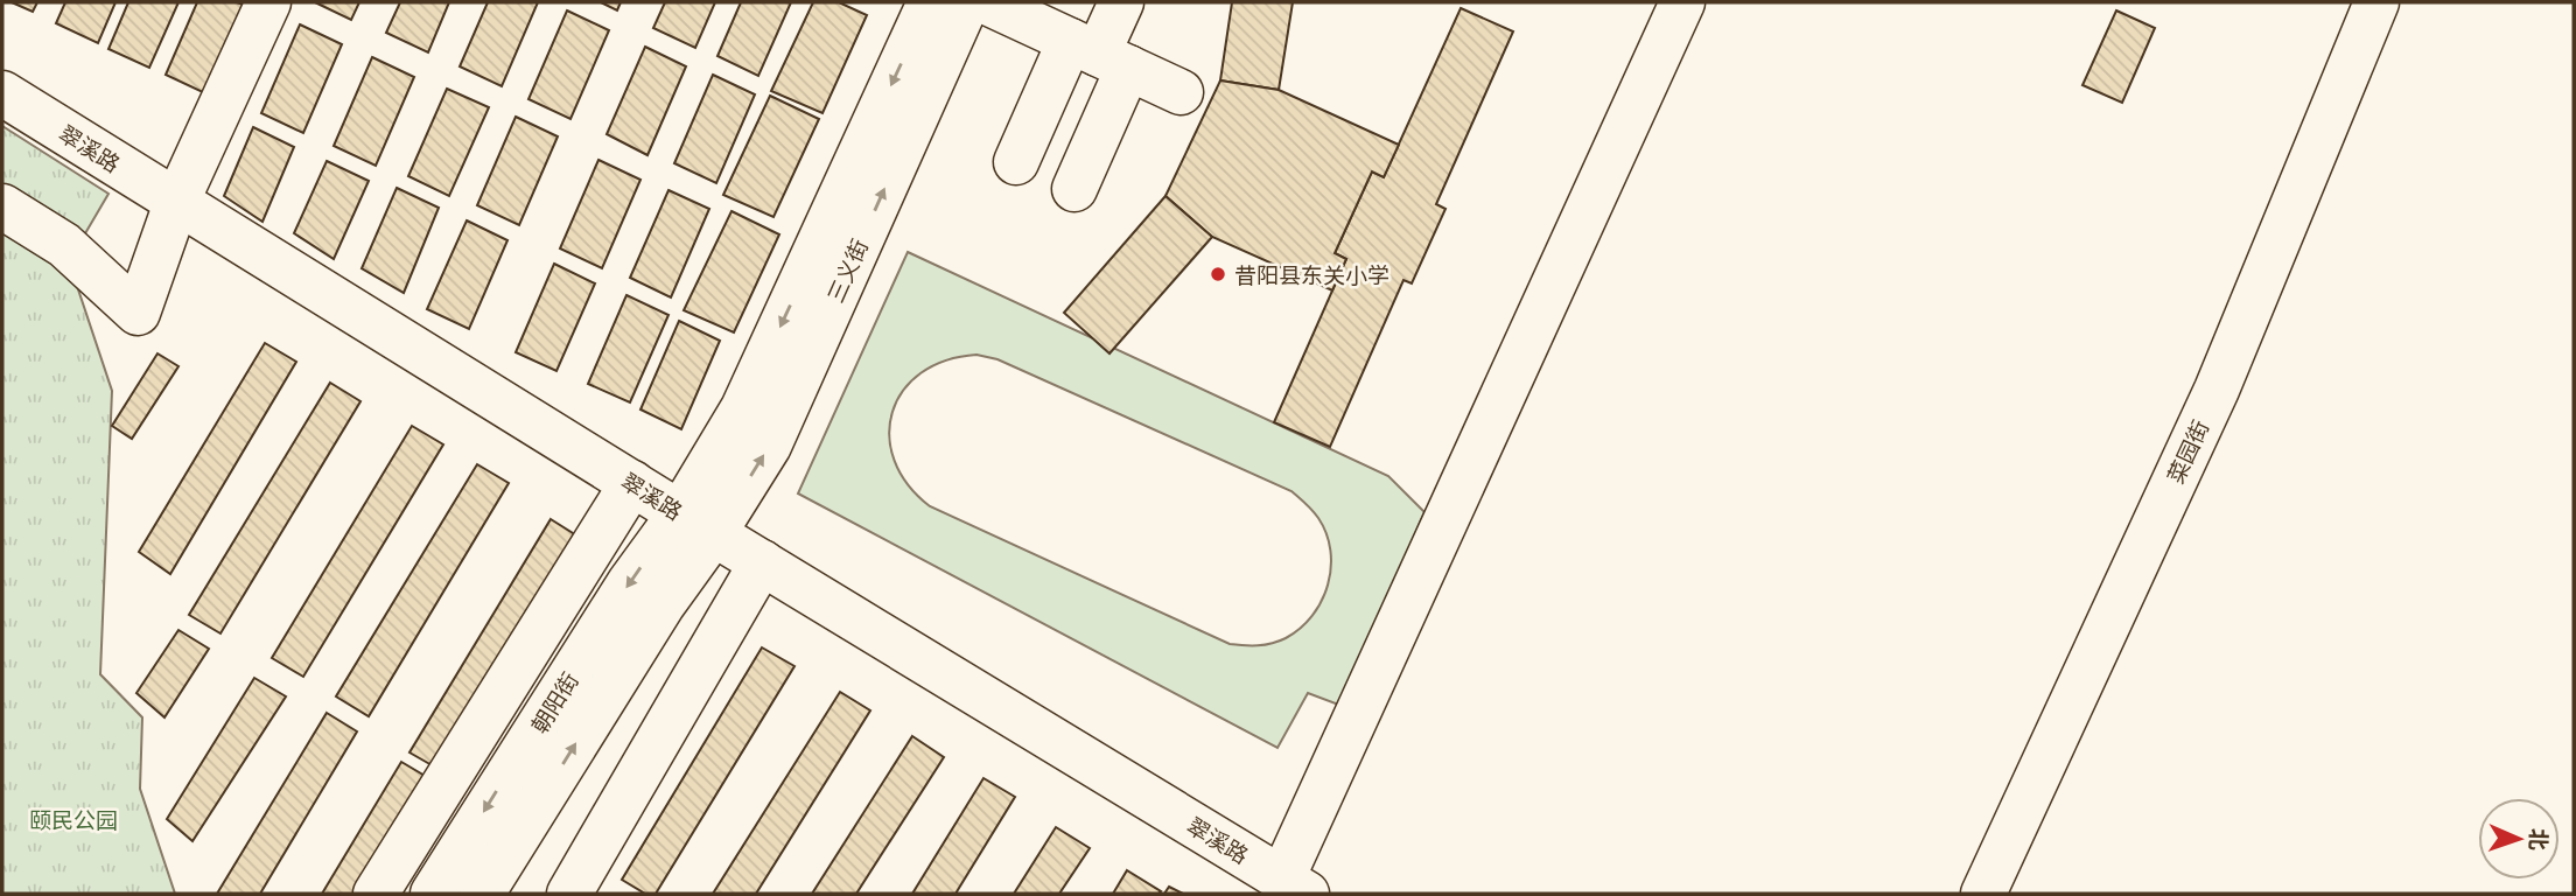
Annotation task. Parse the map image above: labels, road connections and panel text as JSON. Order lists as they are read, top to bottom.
{
  "streets": {
    "street": [
      "翠溪路",
      "三义街",
      "菜园街",
      "朝阳街"
    ]
  },
  "crossings": [
    ["翠溪路", "三义街"],
    ["翠溪路", "朝阳街"],
    ["三义街", "朝阳街"]
  ],
  "parks": ["颐民公园"],
  "places": ["昔阳县东关小学"],
  "north": "right"
}
